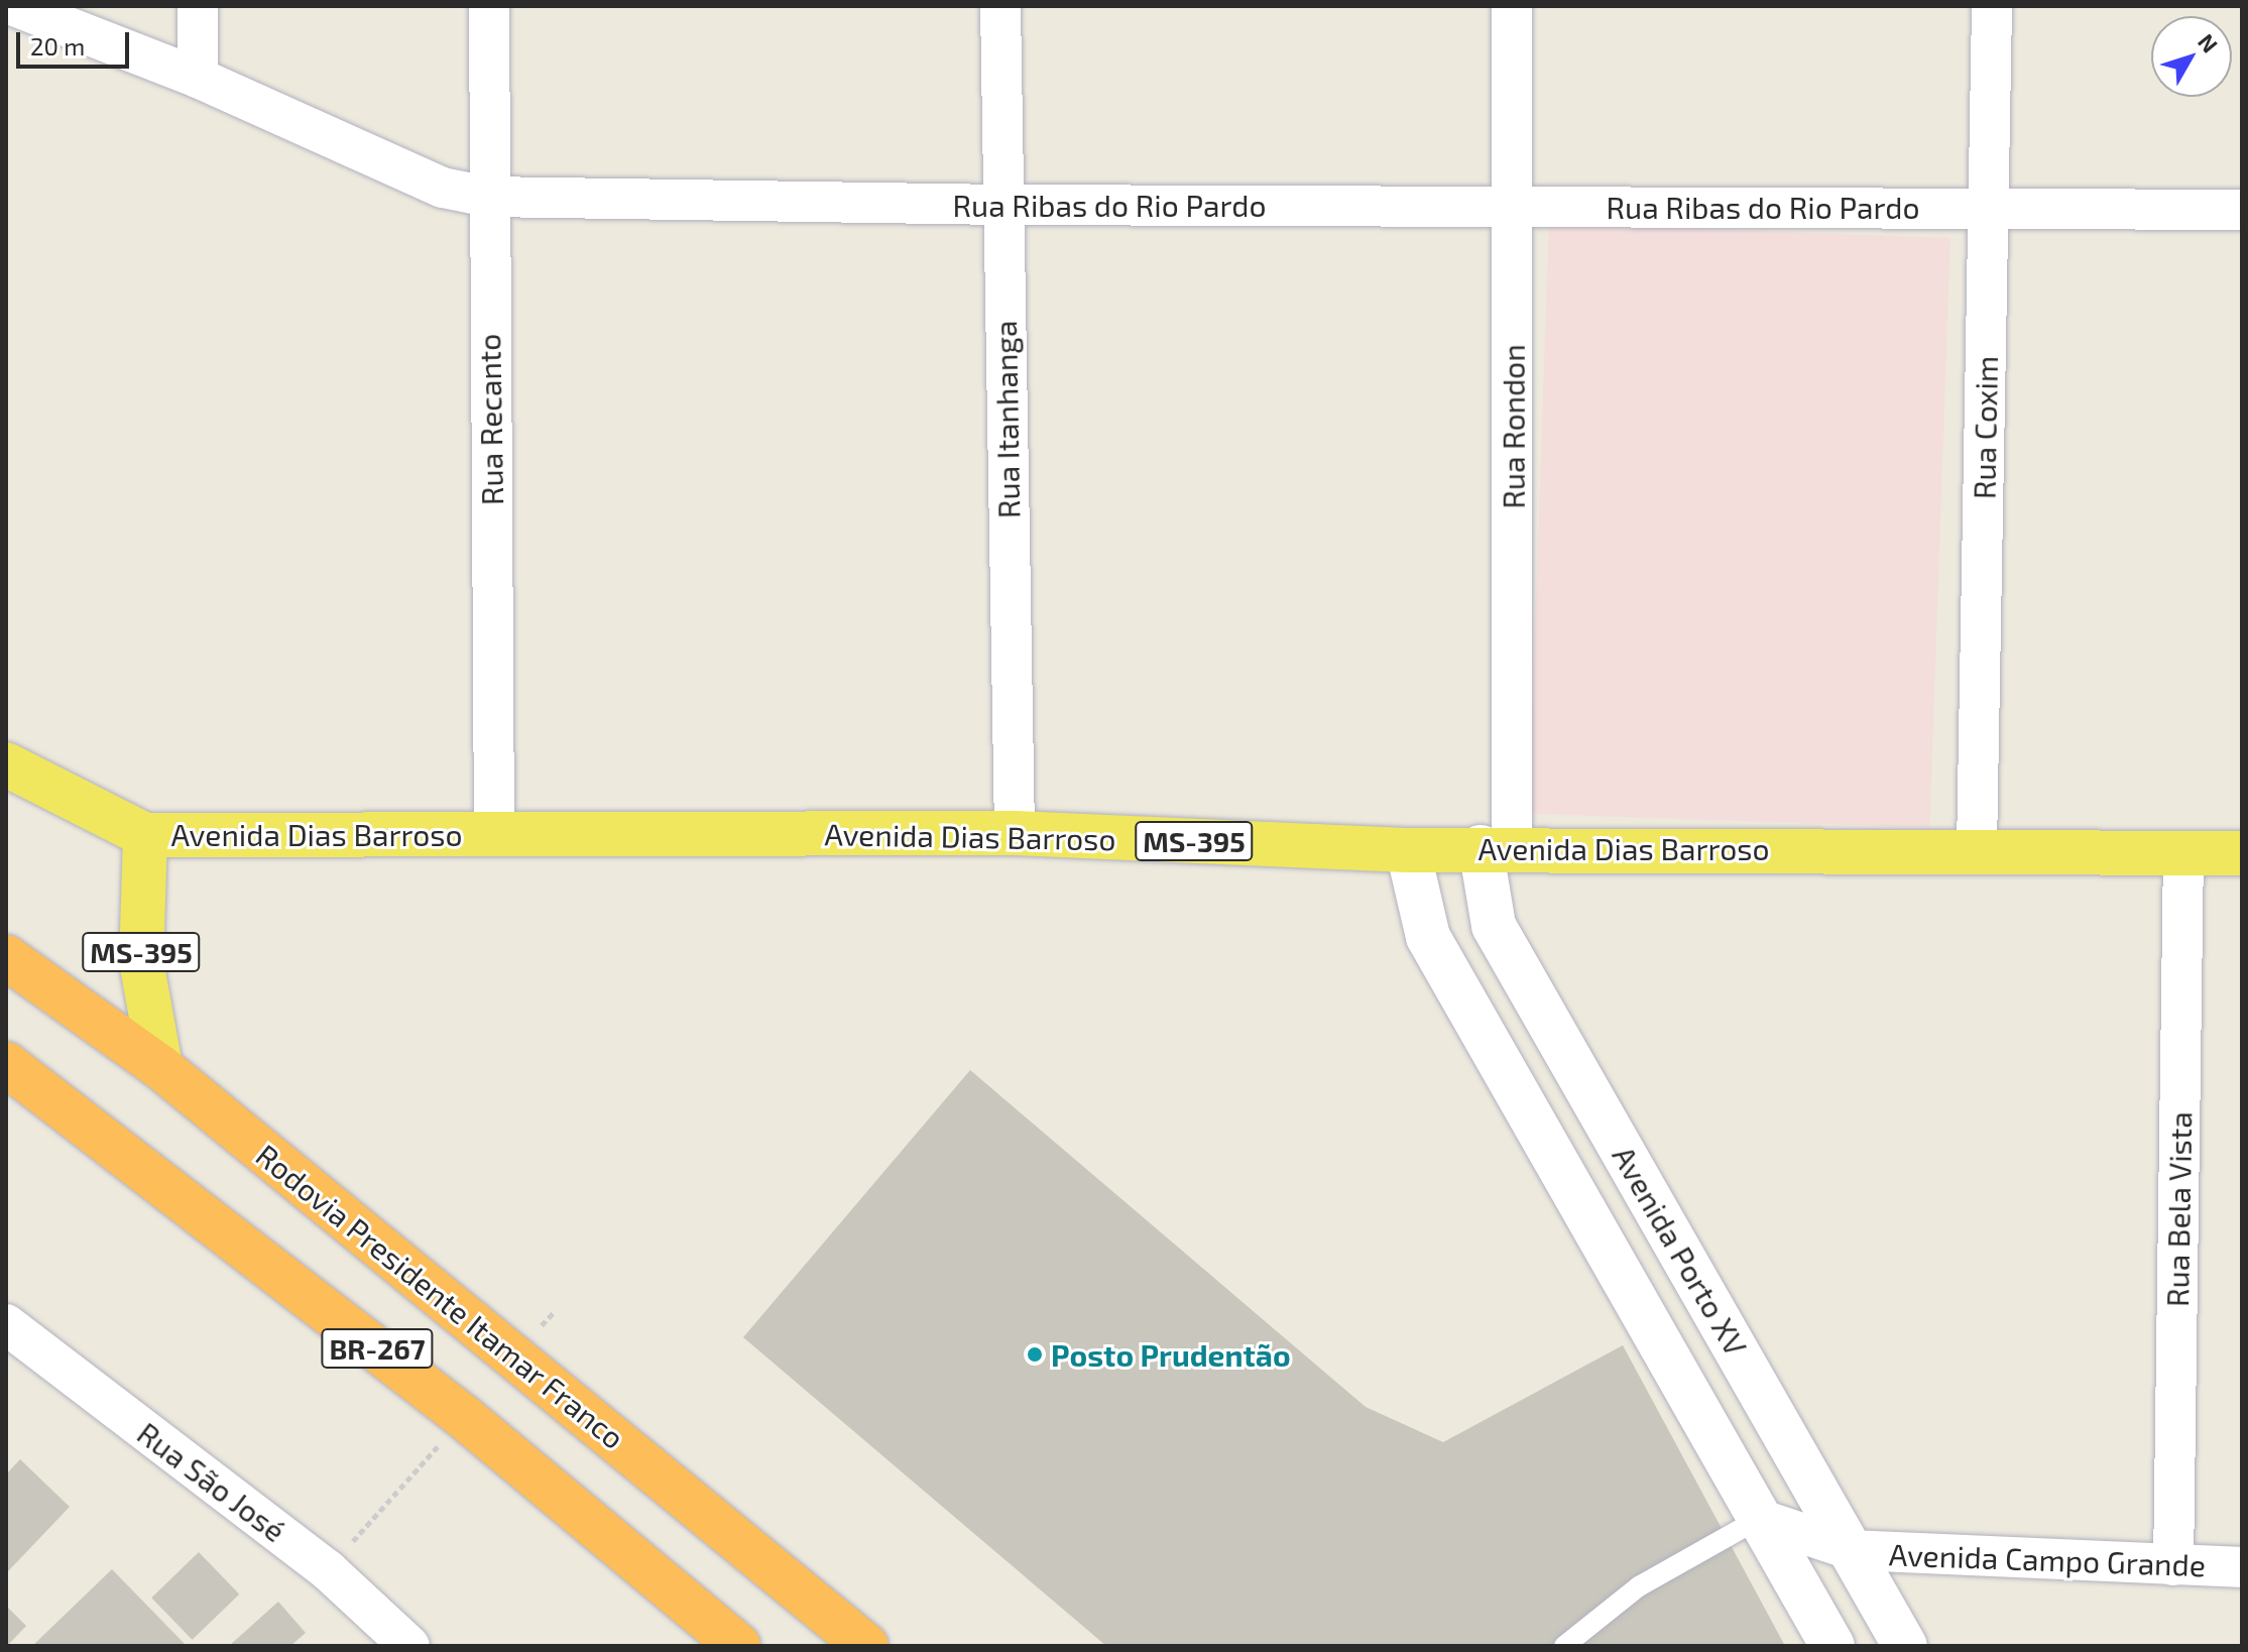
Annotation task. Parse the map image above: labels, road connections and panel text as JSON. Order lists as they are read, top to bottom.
{
  "streets": {
    "highway": ["Rodovia Presidente Itamar Franco", "BR-267"],
    "main road": ["Avenida Dias Barroso", "MS-395"],
    "street": [
      "Rua Ribas do Rio Pardo",
      "Rua Recanto",
      "Rua Itanhanga",
      "Rua Rondon",
      "Rua Coxim",
      "Rua Bela Vista",
      "Avenida Porto XV",
      "Rua São José",
      "Avenida Campo Grande"
    ]
  },
  "crossings": [
    ["Rua Ribas do Rio Pardo", "Rua Recanto"],
    ["Rua Ribas do Rio Pardo", "Rua Itanhanga"],
    ["Rua Ribas do Rio Pardo", "Rua Rondon"],
    ["Rua Ribas do Rio Pardo", "Rua Coxim"],
    ["Rua Recanto", "Avenida Dias Barroso"],
    ["Rua Itanhanga", "Avenida Dias Barroso"],
    ["Rua Rondon", "Avenida Dias Barroso"],
    ["Rua Rondon", "Avenida Porto XV"],
    ["Rua Coxim", "Avenida Dias Barroso"],
    ["Avenida Dias Barroso", "MS-395"],
    ["Avenida Dias Barroso", "Rua Bela Vista"],
    ["Avenida Dias Barroso", "Avenida Porto XV"],
    ["MS-395", "Rodovia Presidente Itamar Franco"],
    ["Rua Bela Vista", "Avenida Campo Grande"],
    ["Avenida Porto XV", "Avenida Campo Grande"]
  ],
  "places": ["Posto Prudentão"],
  "scale_bar": "20 m",
  "north": "top right"
}
